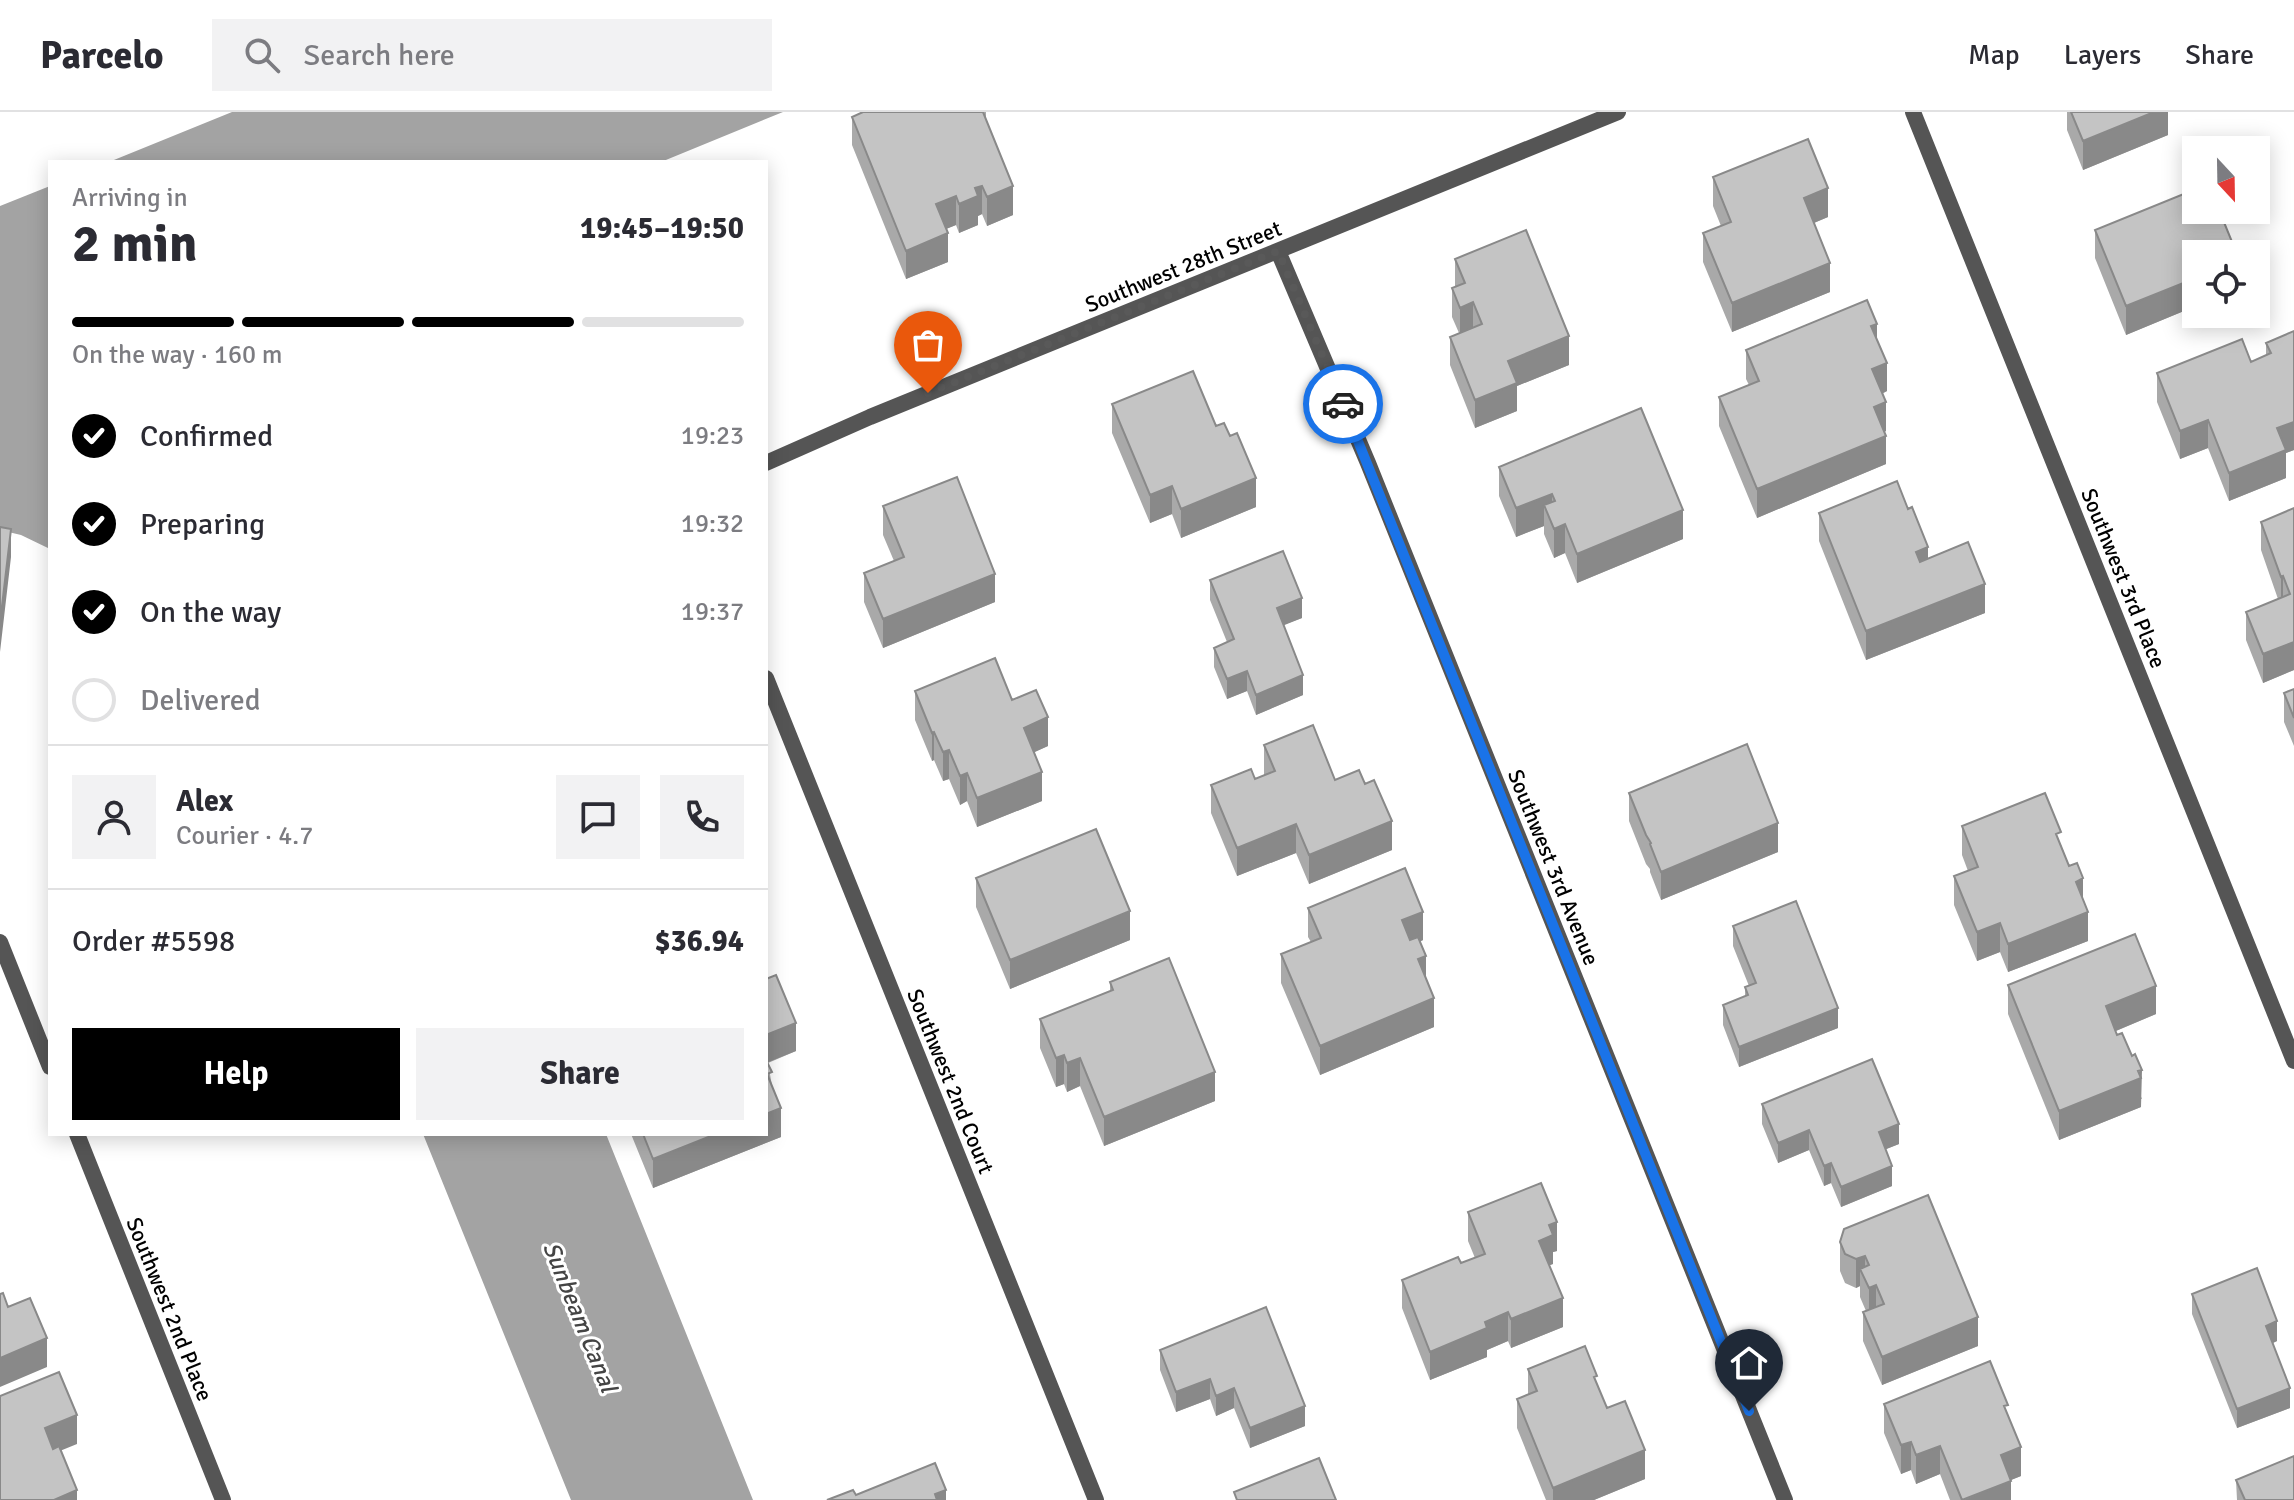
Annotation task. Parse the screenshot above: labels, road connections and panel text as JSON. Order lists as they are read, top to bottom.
{
  "streets": {
    "street": [
      "Southwest 28th Street",
      "Southwest 3rd Place",
      "Southwest 3rd Avenue",
      "Southwest 2nd Court",
      "Southwest 2nd Place"
    ]
  },
  "crossings": [
    ["Southwest 28th Street", "Southwest 3rd Avenue"]
  ],
  "water": ["Sunbeam Canal"],
  "north": "bottom",
  "page": {
    "header": "Parcelo",
    "search": "Search here",
    "nav": ["Map", "Layers", "Share"],
    "heading": ["2 min", "Arriving in", "19:45–19:50"],
    "panel": [
      "Alex",
      "Courier · 4.7",
      "Order #5598",
      "$36.94"
    ],
    "bar": "On the way · 160 m",
    "list": [
      ["Confirmed", "19:23"],
      ["Preparing", "19:32"],
      ["On the way", "19:37"],
      "Delivered"
    ],
    "buttons": ["Help", "Share"]
  }
}
